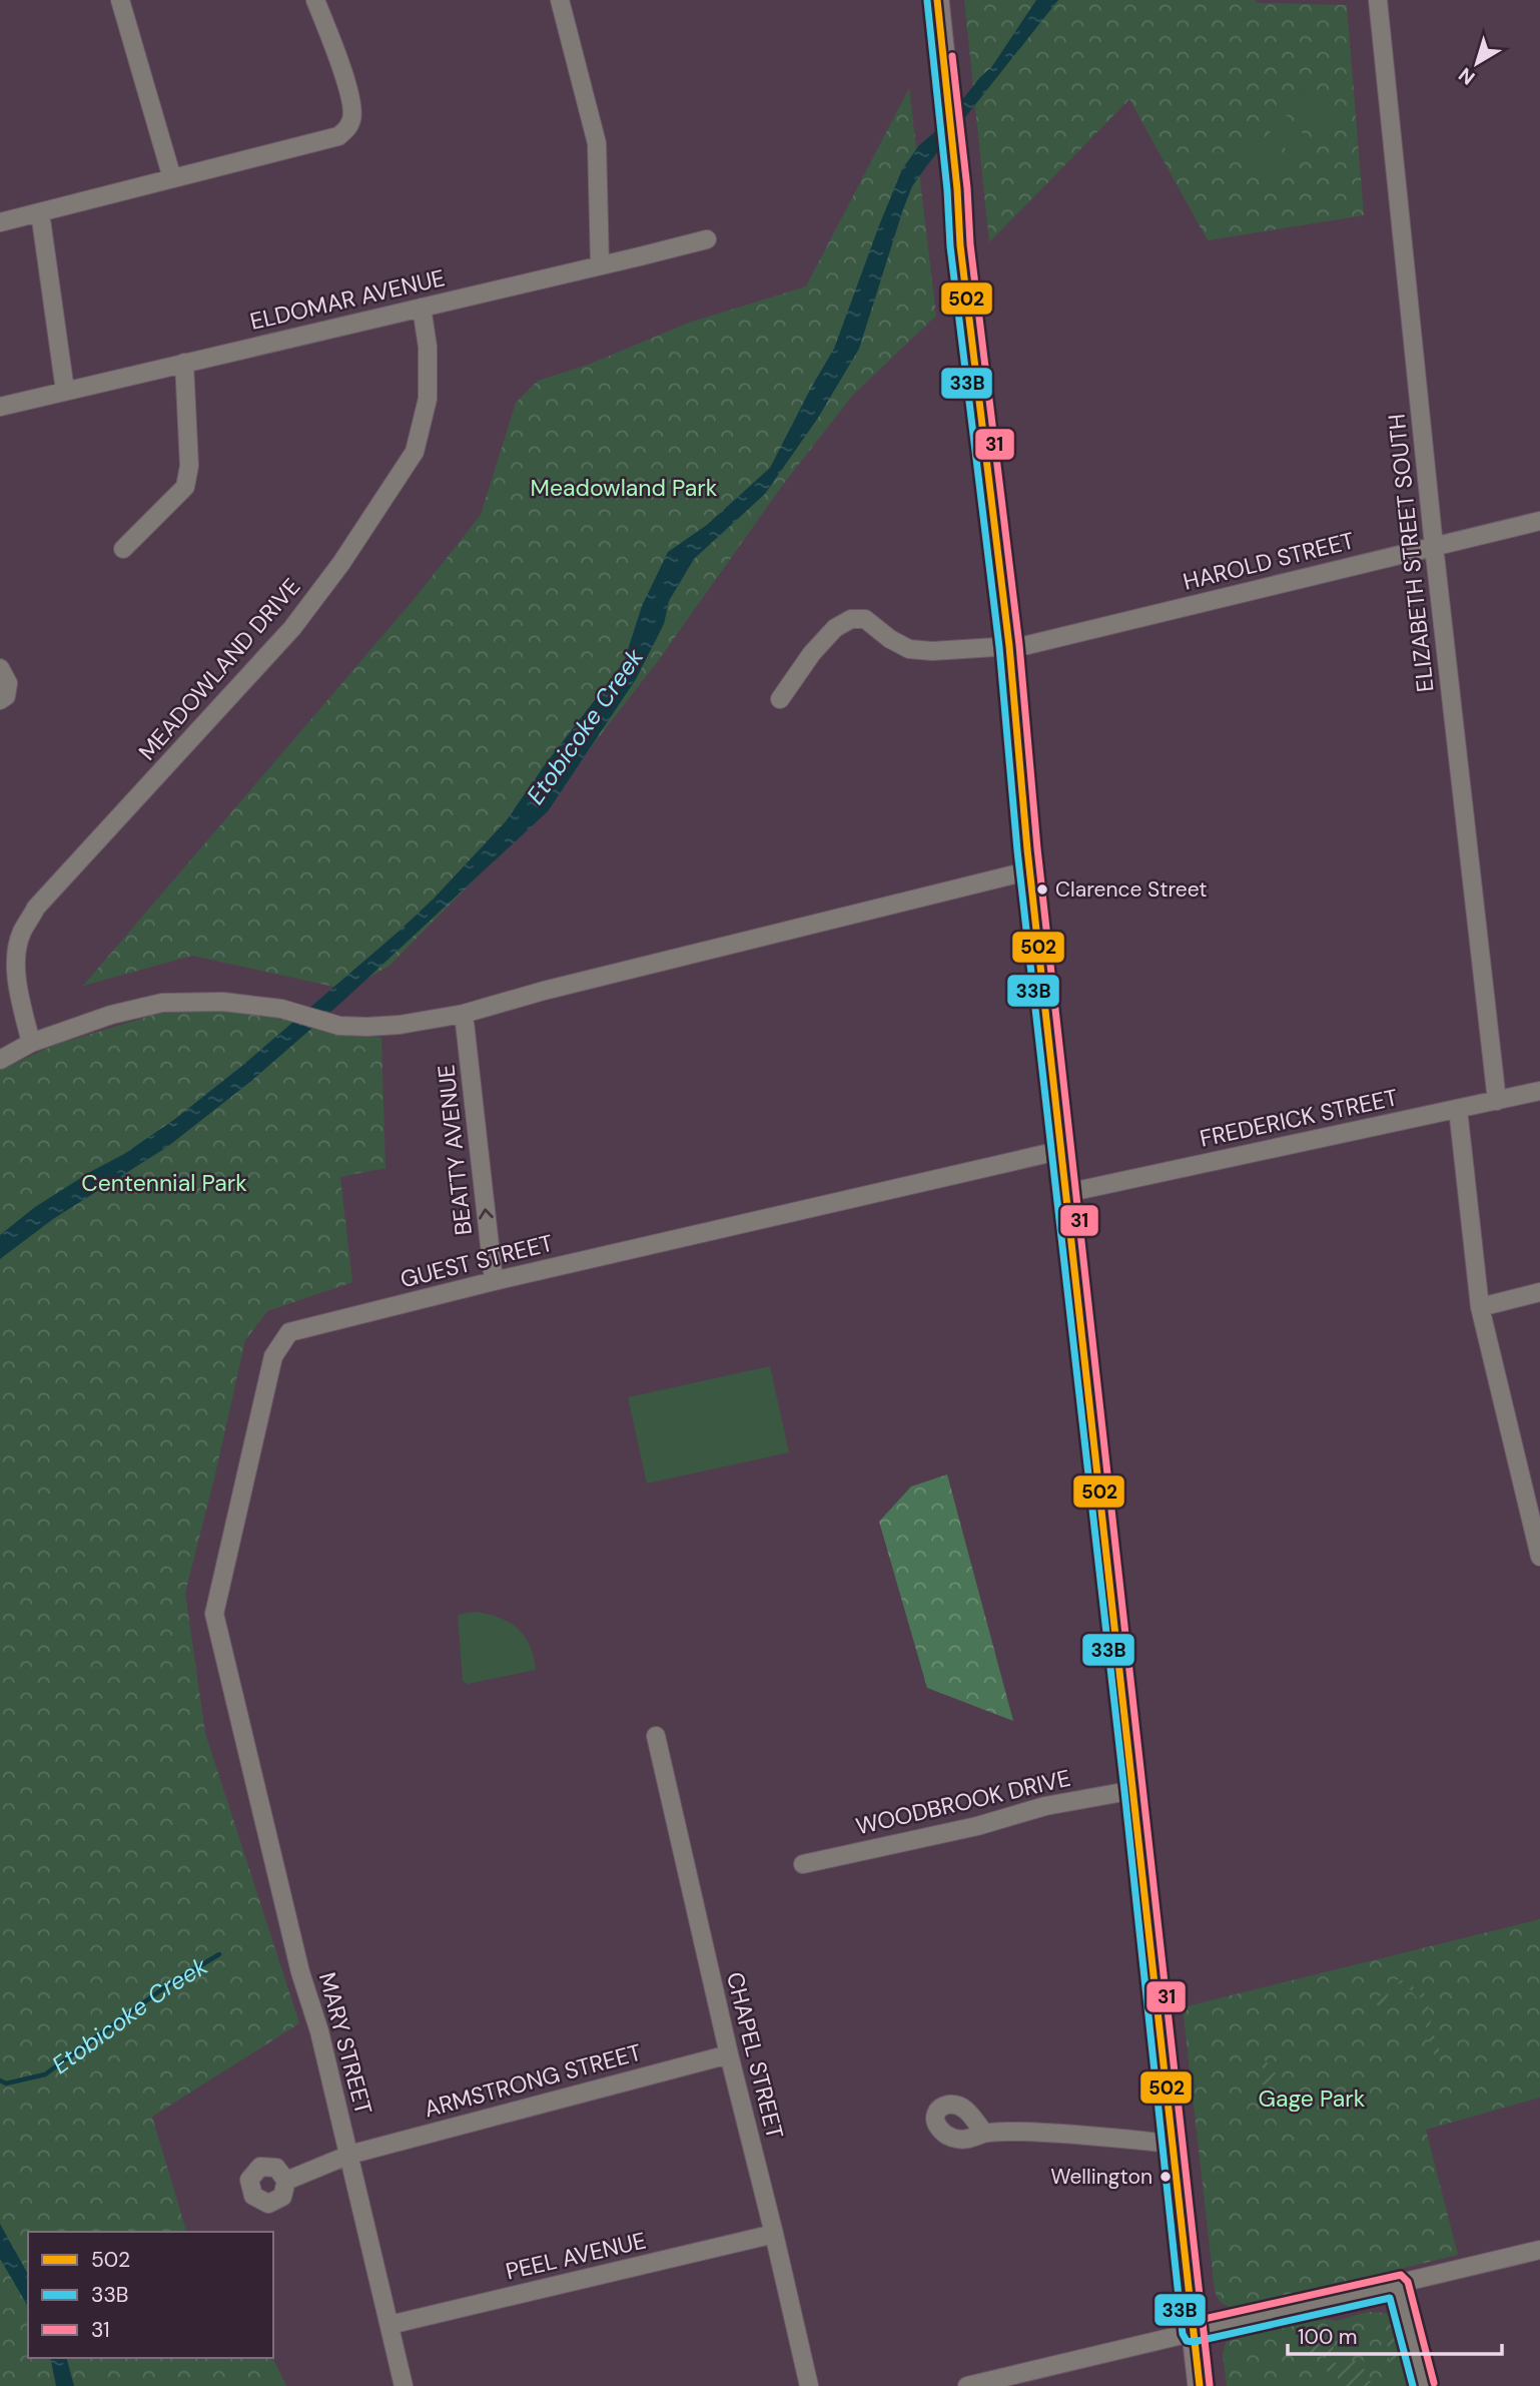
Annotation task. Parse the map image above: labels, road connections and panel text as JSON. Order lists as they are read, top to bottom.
{
  "streets": {
    "street": [
      "ELDOMAR AVENUE",
      "ELIZABETH STREET SOUTH",
      "HAROLD STREET",
      "MEADOWLAND DRIVE",
      "FREDERICK STREET",
      "BEATTY AVENUE",
      "GUEST STREET",
      "WOODBROOK DRIVE",
      "MARY STREET",
      "CHAPEL STREET",
      "ARMSTRONG STREET",
      "PEEL AVENUE"
    ]
  },
  "crossings": [
    ["ELDOMAR AVENUE", "MEADOWLAND DRIVE"],
    ["ELIZABETH STREET SOUTH", "HAROLD STREET"],
    ["ELIZABETH STREET SOUTH", "FREDERICK STREET"],
    ["BEATTY AVENUE", "GUEST STREET"],
    ["GUEST STREET", "MARY STREET"],
    ["MARY STREET", "ARMSTRONG STREET"],
    ["MARY STREET", "PEEL AVENUE"],
    ["CHAPEL STREET", "ARMSTRONG STREET"],
    ["CHAPEL STREET", "PEEL AVENUE"]
  ],
  "one_way": ["BEATTY AVENUE"],
  "water": ["Etobicoke Creek"],
  "parks": ["Meadowland Park", "Centennial Park", "Gage Park"],
  "places": ["Clarence Street", "Wellington"],
  "lines": ["transit line 502", "transit line 33B", "transit line 31"],
  "legend": ["502", "33B", "31"],
  "scale_bar": "100 m",
  "north": "bottom left"
}
